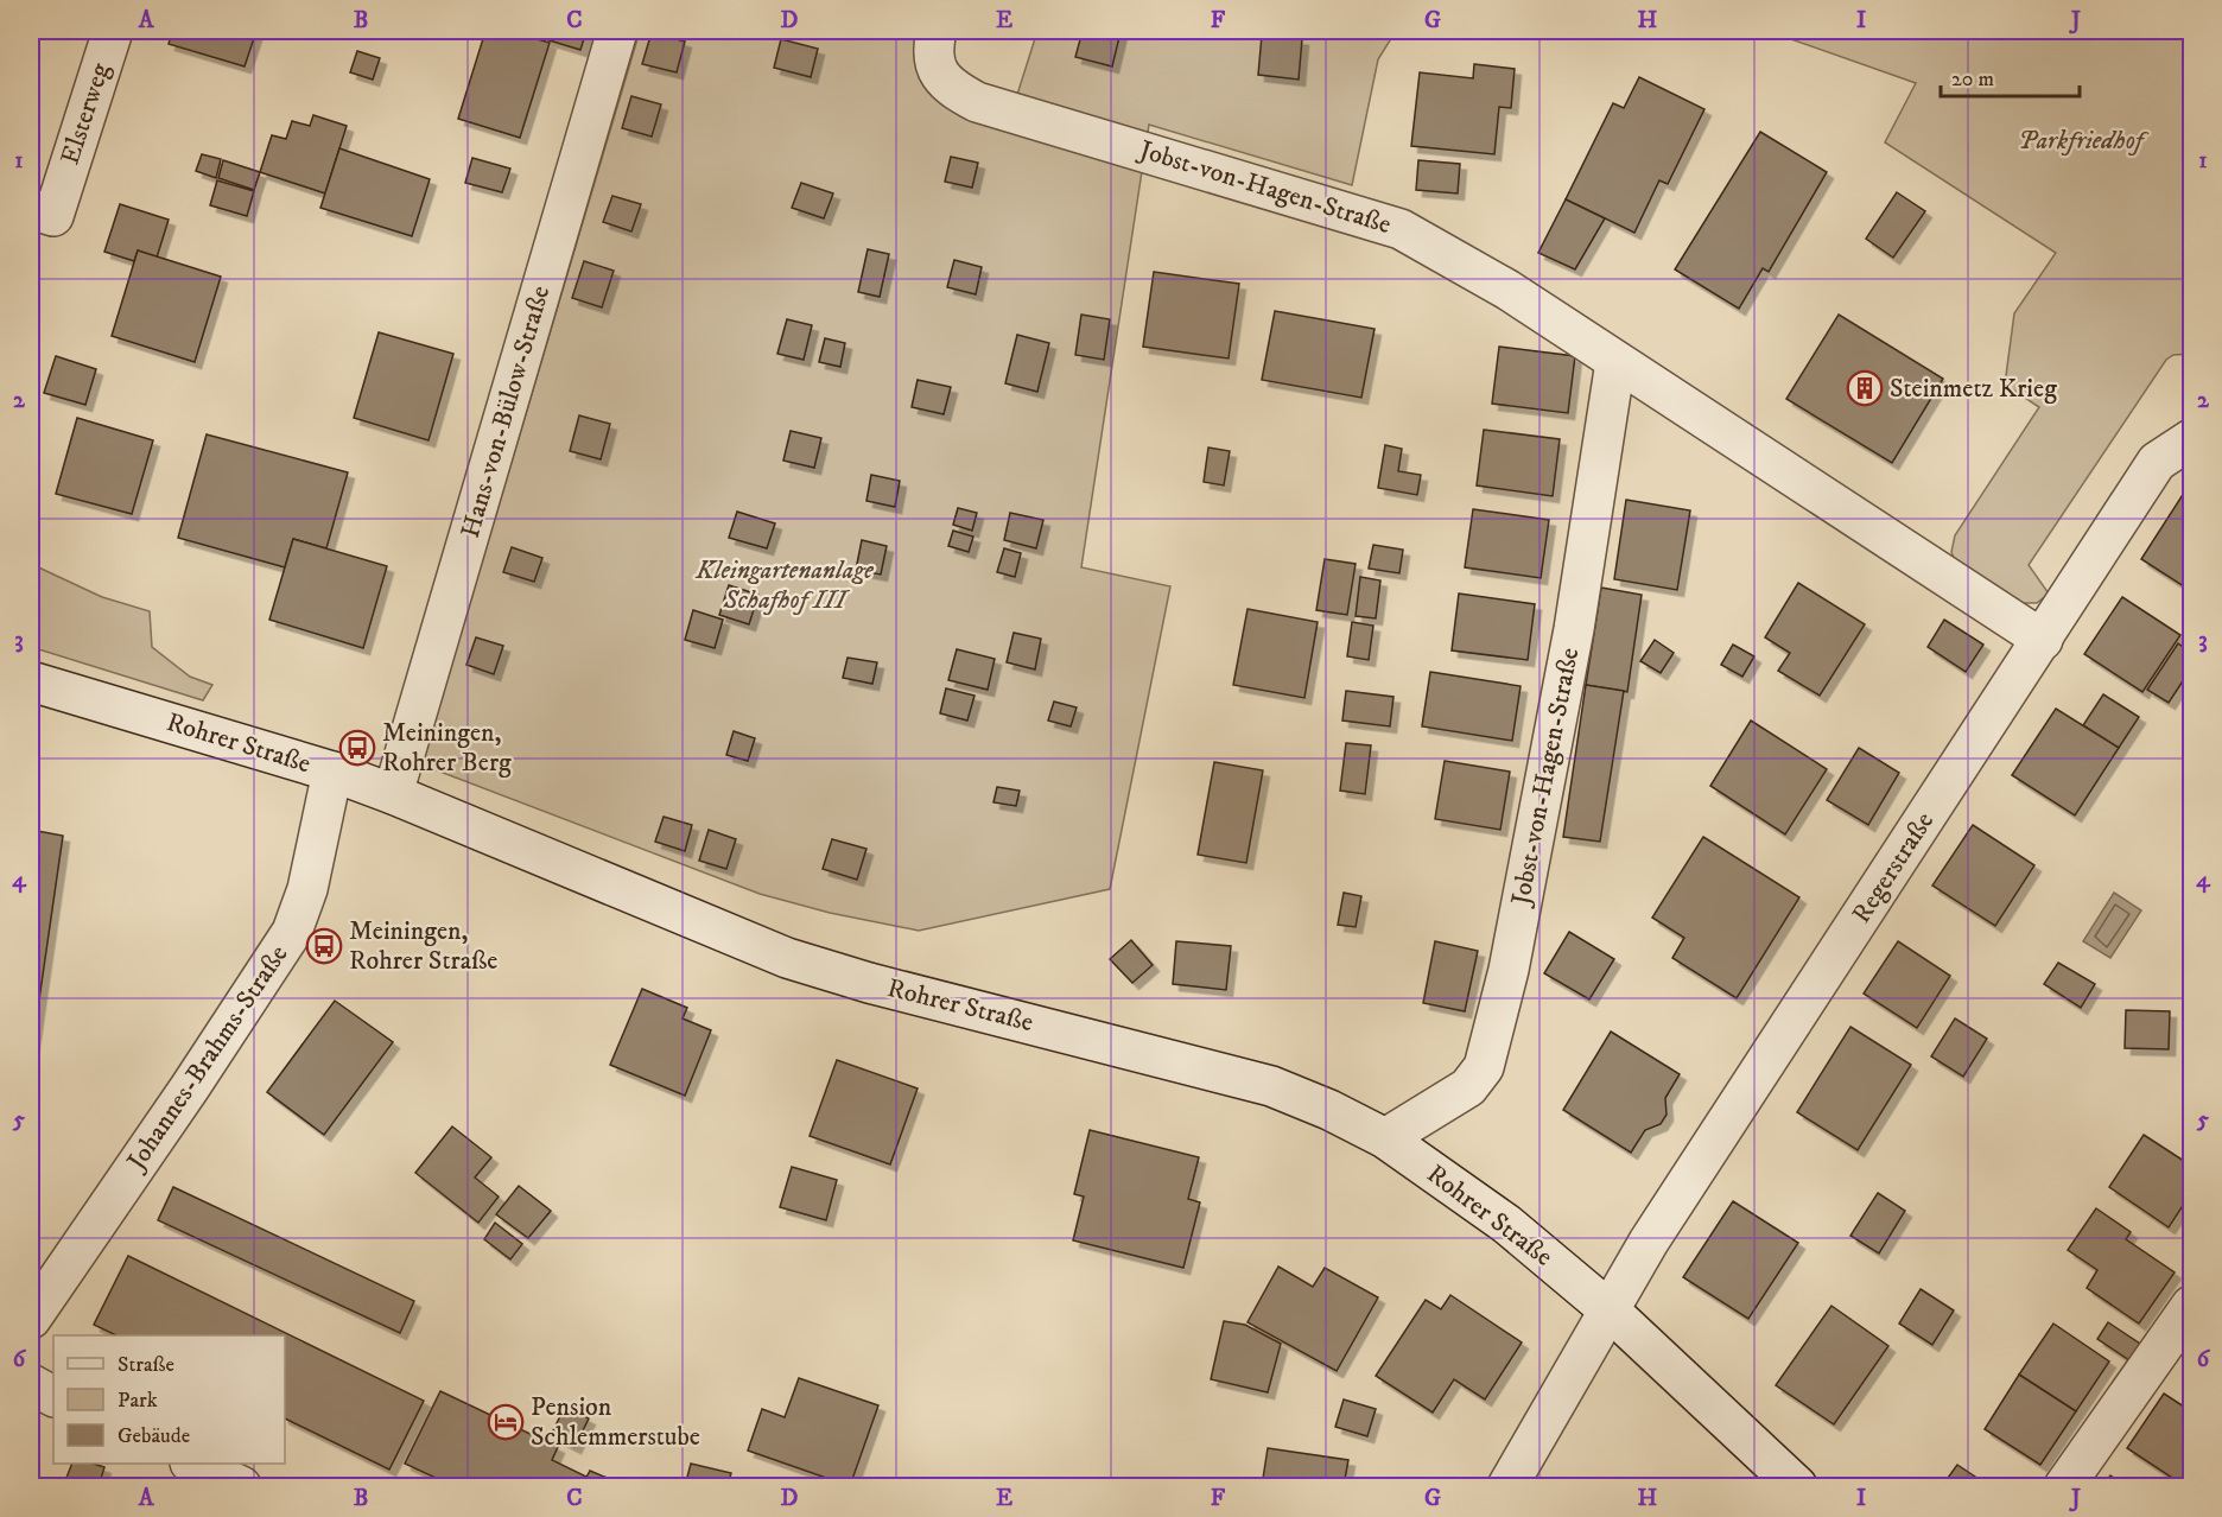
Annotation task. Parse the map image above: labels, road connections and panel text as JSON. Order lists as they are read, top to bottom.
{
  "streets": {
    "street": [
      "Elsterweg",
      "Jobst-von-Hagen-Straße",
      "Hans-von-Bülow-Straße",
      "Rohrer Straße",
      "Regerstraße",
      "Johannes-Brahms-Straße"
    ]
  },
  "crossings": [
    ["Jobst-von-Hagen-Straße", "Rohrer Straße"],
    ["Jobst-von-Hagen-Straße", "Regerstraße"],
    ["Hans-von-Bülow-Straße", "Rohrer Straße"],
    ["Rohrer Straße", "Regerstraße"],
    ["Rohrer Straße", "Johannes-Brahms-Straße"]
  ],
  "parks": ["Parkfriedhof", "Kleingartenanlage Schafhof III"],
  "places": {
    "building": ["Steinmetz Krieg"],
    "bus stop": ["Meiningen, Rohrer Berg", "Meiningen, Rohrer Straße"],
    "hotel": ["Pension Schlemmerstube"]
  },
  "legend": ["Straße", "Park", "Gebäude"],
  "scale_bar": "20 m",
  "grid": {
    "columns": [
      "A",
      "B",
      "C",
      "D",
      "E",
      "F",
      "G",
      "H",
      "I",
      "J"
    ],
    "rows": [
      "1",
      "2",
      "3",
      "4",
      "5",
      "6"
    ]
  }
}
